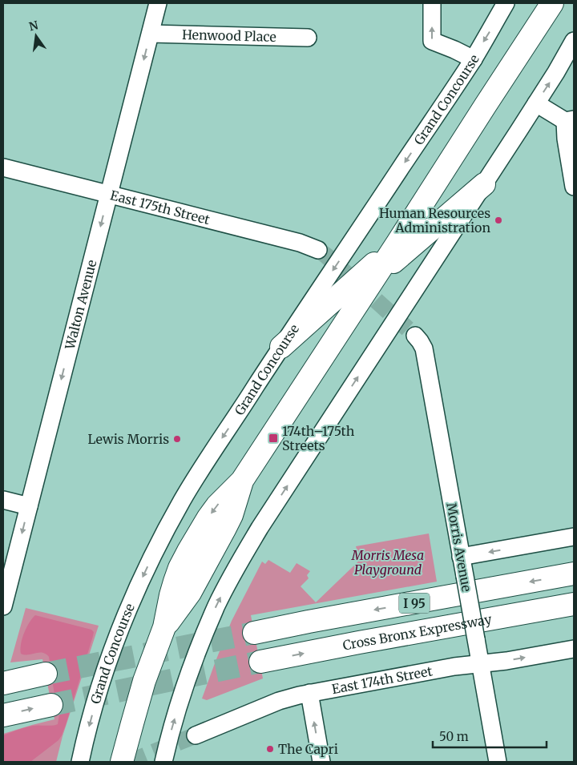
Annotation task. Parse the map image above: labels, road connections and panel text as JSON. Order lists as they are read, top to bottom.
{
  "streets": {
    "main road": ["I 95", "Cross Bronx Expressway"],
    "street": [
      "Henwood Place",
      "Grand Concourse",
      "East 175th Street",
      "Walton Avenue",
      "Morris Avenue",
      "East 174th Street"
    ]
  },
  "crossings": [
    ["Henwood Place", "Walton Avenue"],
    ["East 175th Street", "Walton Avenue"],
    ["Morris Avenue", "East 174th Street"]
  ],
  "one_way": ["Walton Avenue"],
  "parks": ["Morris Mesa Playground"],
  "places": {
    "other": ["Human Resources Administration", "Lewis Morris", "The Capri"],
    "transit": ["174th–175th Streets"]
  },
  "scale_bar": "50 m",
  "north": "top"
}
